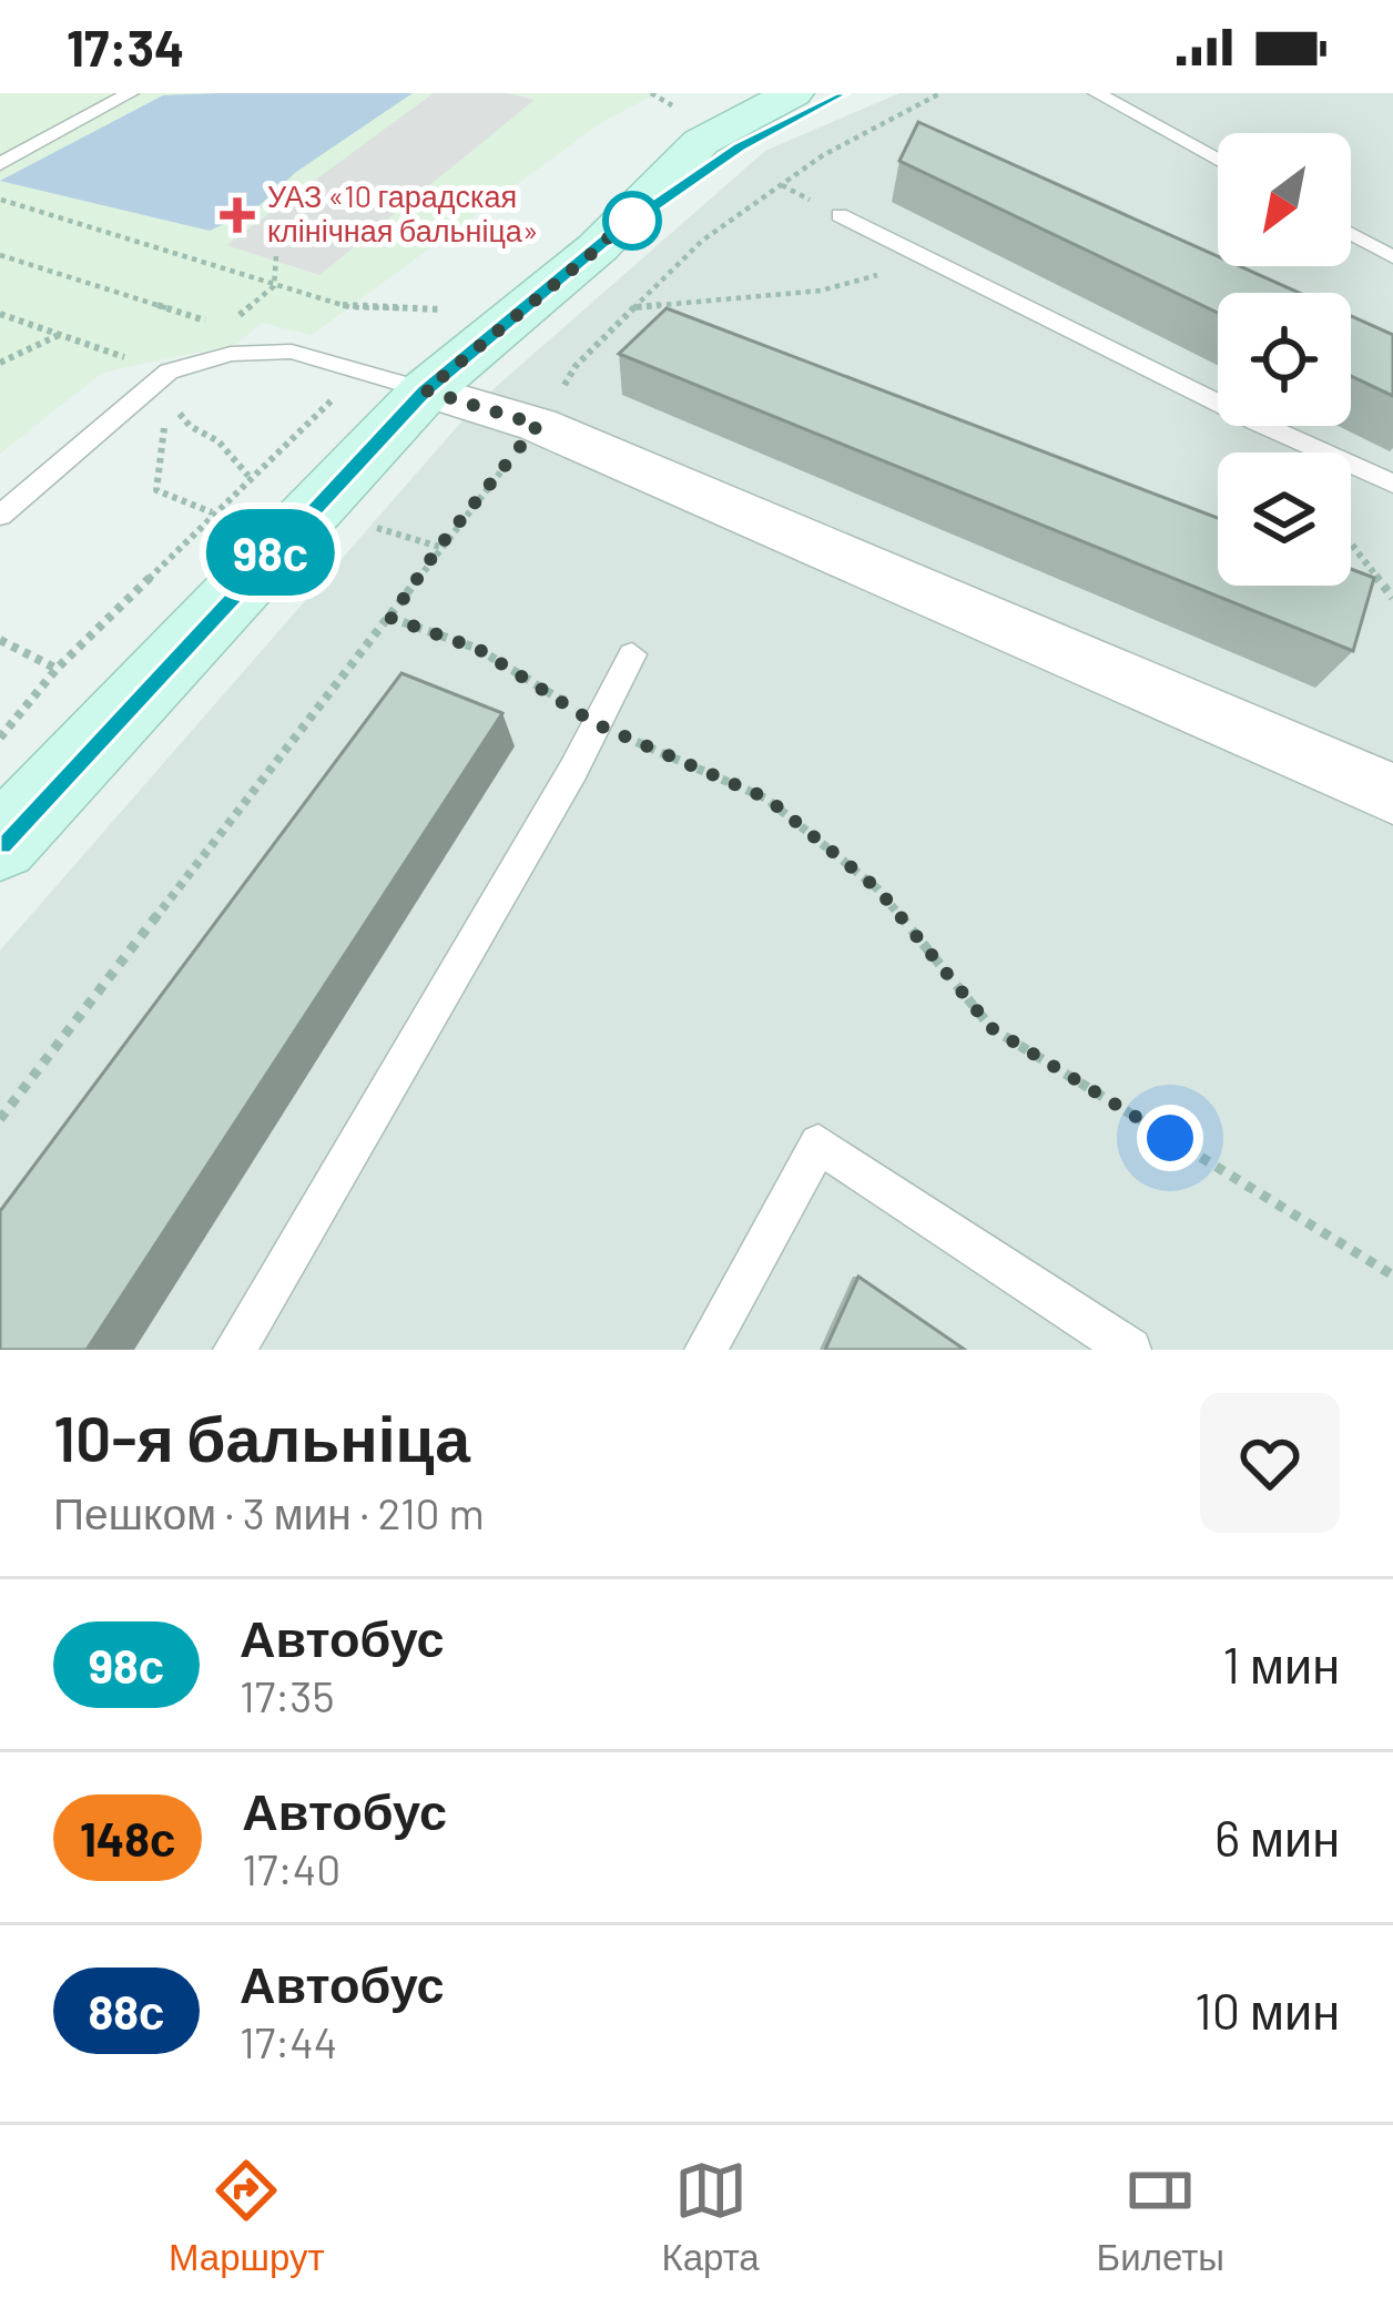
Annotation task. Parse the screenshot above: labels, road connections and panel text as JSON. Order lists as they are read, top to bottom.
{
  "places": {
    "health": ["УАЗ «10 гарадская клінічная бальніца»"]
  },
  "lines": ["bus line 98с"],
  "north": "bottom left",
  "page": {
    "status": "17:34",
    "on_map": "98с",
    "heading": ["10-я бальніца", "Пешком · 3 мин · 210 m"],
    "list": [
      {
        "mark": "98с",
        "name": "Автобус",
        "note": "17:35",
        "value": "1 мин"
      },
      {
        "mark": "148с",
        "name": "Автобус",
        "note": "17:40",
        "value": "6 мин"
      },
      {
        "mark": "88с",
        "name": "Автобус",
        "note": "17:44",
        "value": "10 мин"
      }
    ],
    "tabs": ["Маршрут", "Карта", "Билеты"]
  }
}
